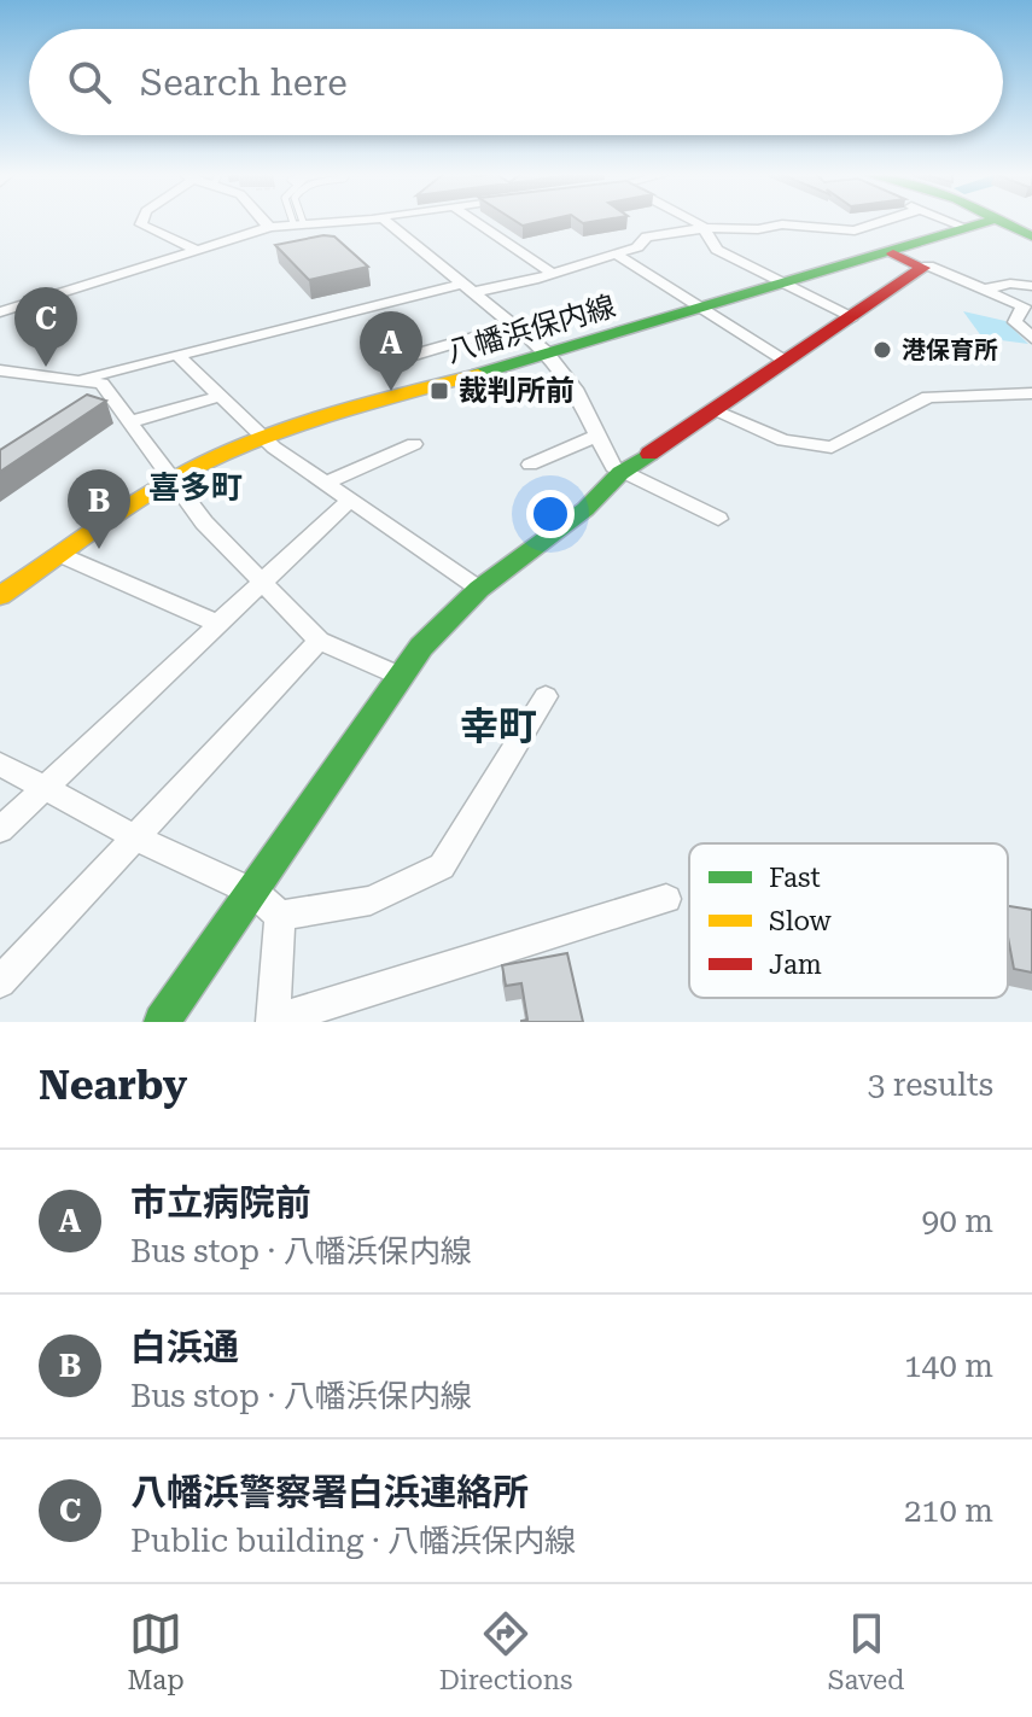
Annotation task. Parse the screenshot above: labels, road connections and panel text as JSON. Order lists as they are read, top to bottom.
{
  "streets": {
    "main road": ["八幡浜保内線"]
  },
  "districts": ["喜多町", "幸町"],
  "places": {
    "other": ["港保育所"],
    "transit": ["裁判所前"]
  },
  "legend": ["Fast", "Slow", "Jam"],
  "page": {
    "search": "Search here",
    "pins": ["C", "A", "B"],
    "heading": ["Nearby", "3 results"],
    "list": [
      {
        "mark": "A",
        "name": "市立病院前",
        "note": "Bus stop · 八幡浜保内線",
        "value": "90 m"
      },
      {
        "mark": "B",
        "name": "白浜通",
        "note": "Bus stop · 八幡浜保内線",
        "value": "140 m"
      },
      {
        "mark": "C",
        "name": "八幡浜警察署白浜連絡所",
        "note": "Public building · 八幡浜保内線",
        "value": "210 m"
      }
    ],
    "nav": ["Map", "Directions", "Saved"]
  }
}
